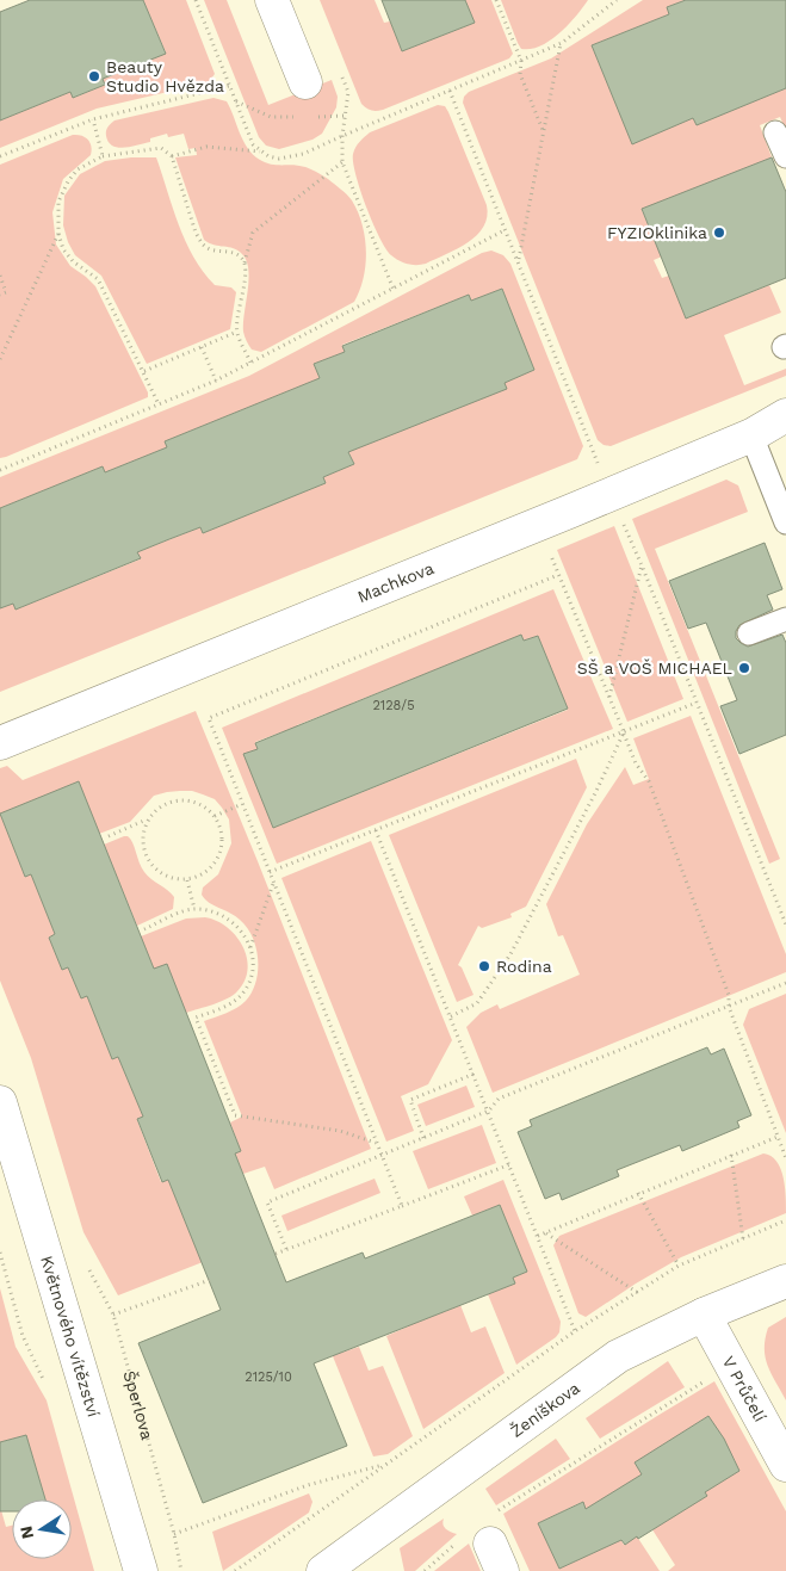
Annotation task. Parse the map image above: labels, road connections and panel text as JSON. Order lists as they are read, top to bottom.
{
  "streets": {
    "street": [
      "Machkova",
      "Květnového vítězství",
      "V Průčelí",
      "Ženíškova"
    ],
    "path": ["Šperlova"]
  },
  "crossings": [
    ["V Průčelí", "Ženíškova"]
  ],
  "places": [
    "Beauty Studio Hvězda",
    "FYZIOklinika",
    "SŠ a VOŠ MICHAEL",
    "Rodina"
  ],
  "house_numbers": ["2128/5", "2125/10"],
  "north": "left"
}
